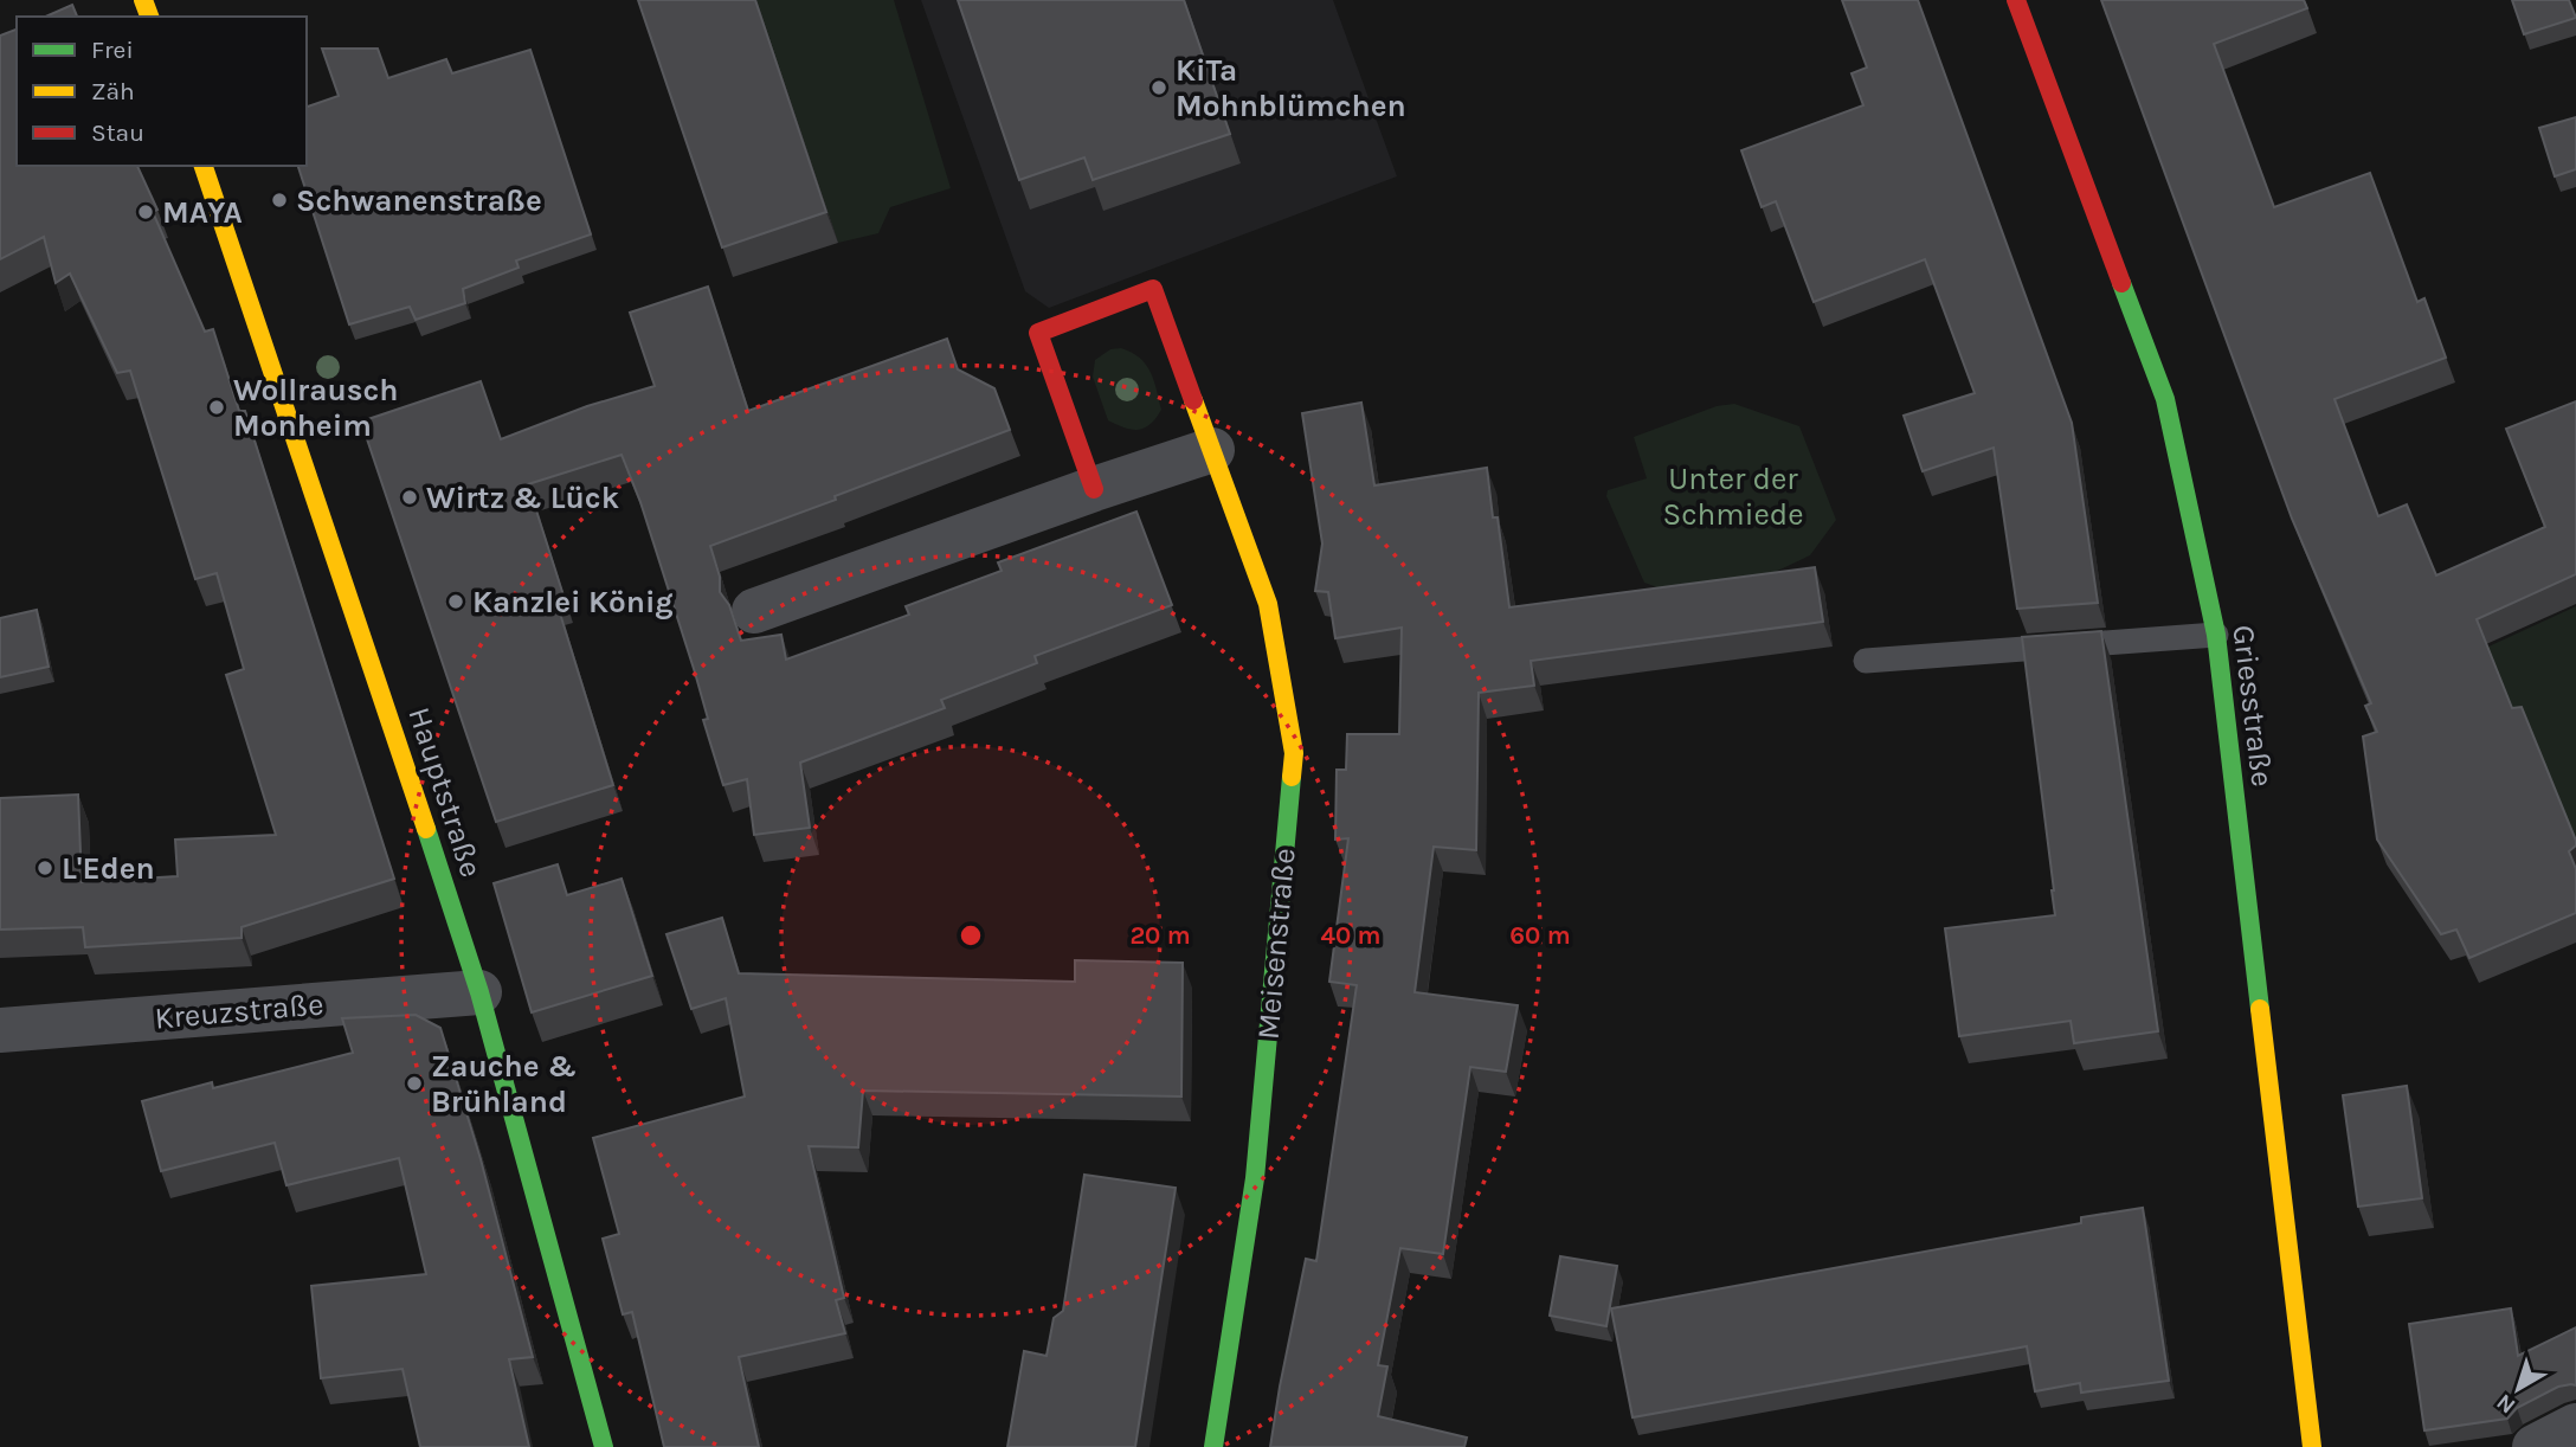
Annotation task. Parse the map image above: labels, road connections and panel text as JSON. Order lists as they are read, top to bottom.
{
  "streets": {
    "street": [
      "Griesstraße",
      "Hauptstraße",
      "Meisenstraße",
      "Kreuzstraße"
    ]
  },
  "crossings": [
    ["Hauptstraße", "Kreuzstraße"]
  ],
  "parks": ["Unter der Schmiede"],
  "places": [
    "KiTa Mohnblümchen",
    "Schwanenstraße",
    "MAYA",
    "Wollrausch Monheim",
    "Wirtz & Lück",
    "Kanzlei König",
    "L'Eden",
    "Zauche & Brühland"
  ],
  "legend": ["Frei", "Zäh", "Stau"],
  "north": "bottom left",
  "rings": ["20 m", "40 m", "60 m"]
}
